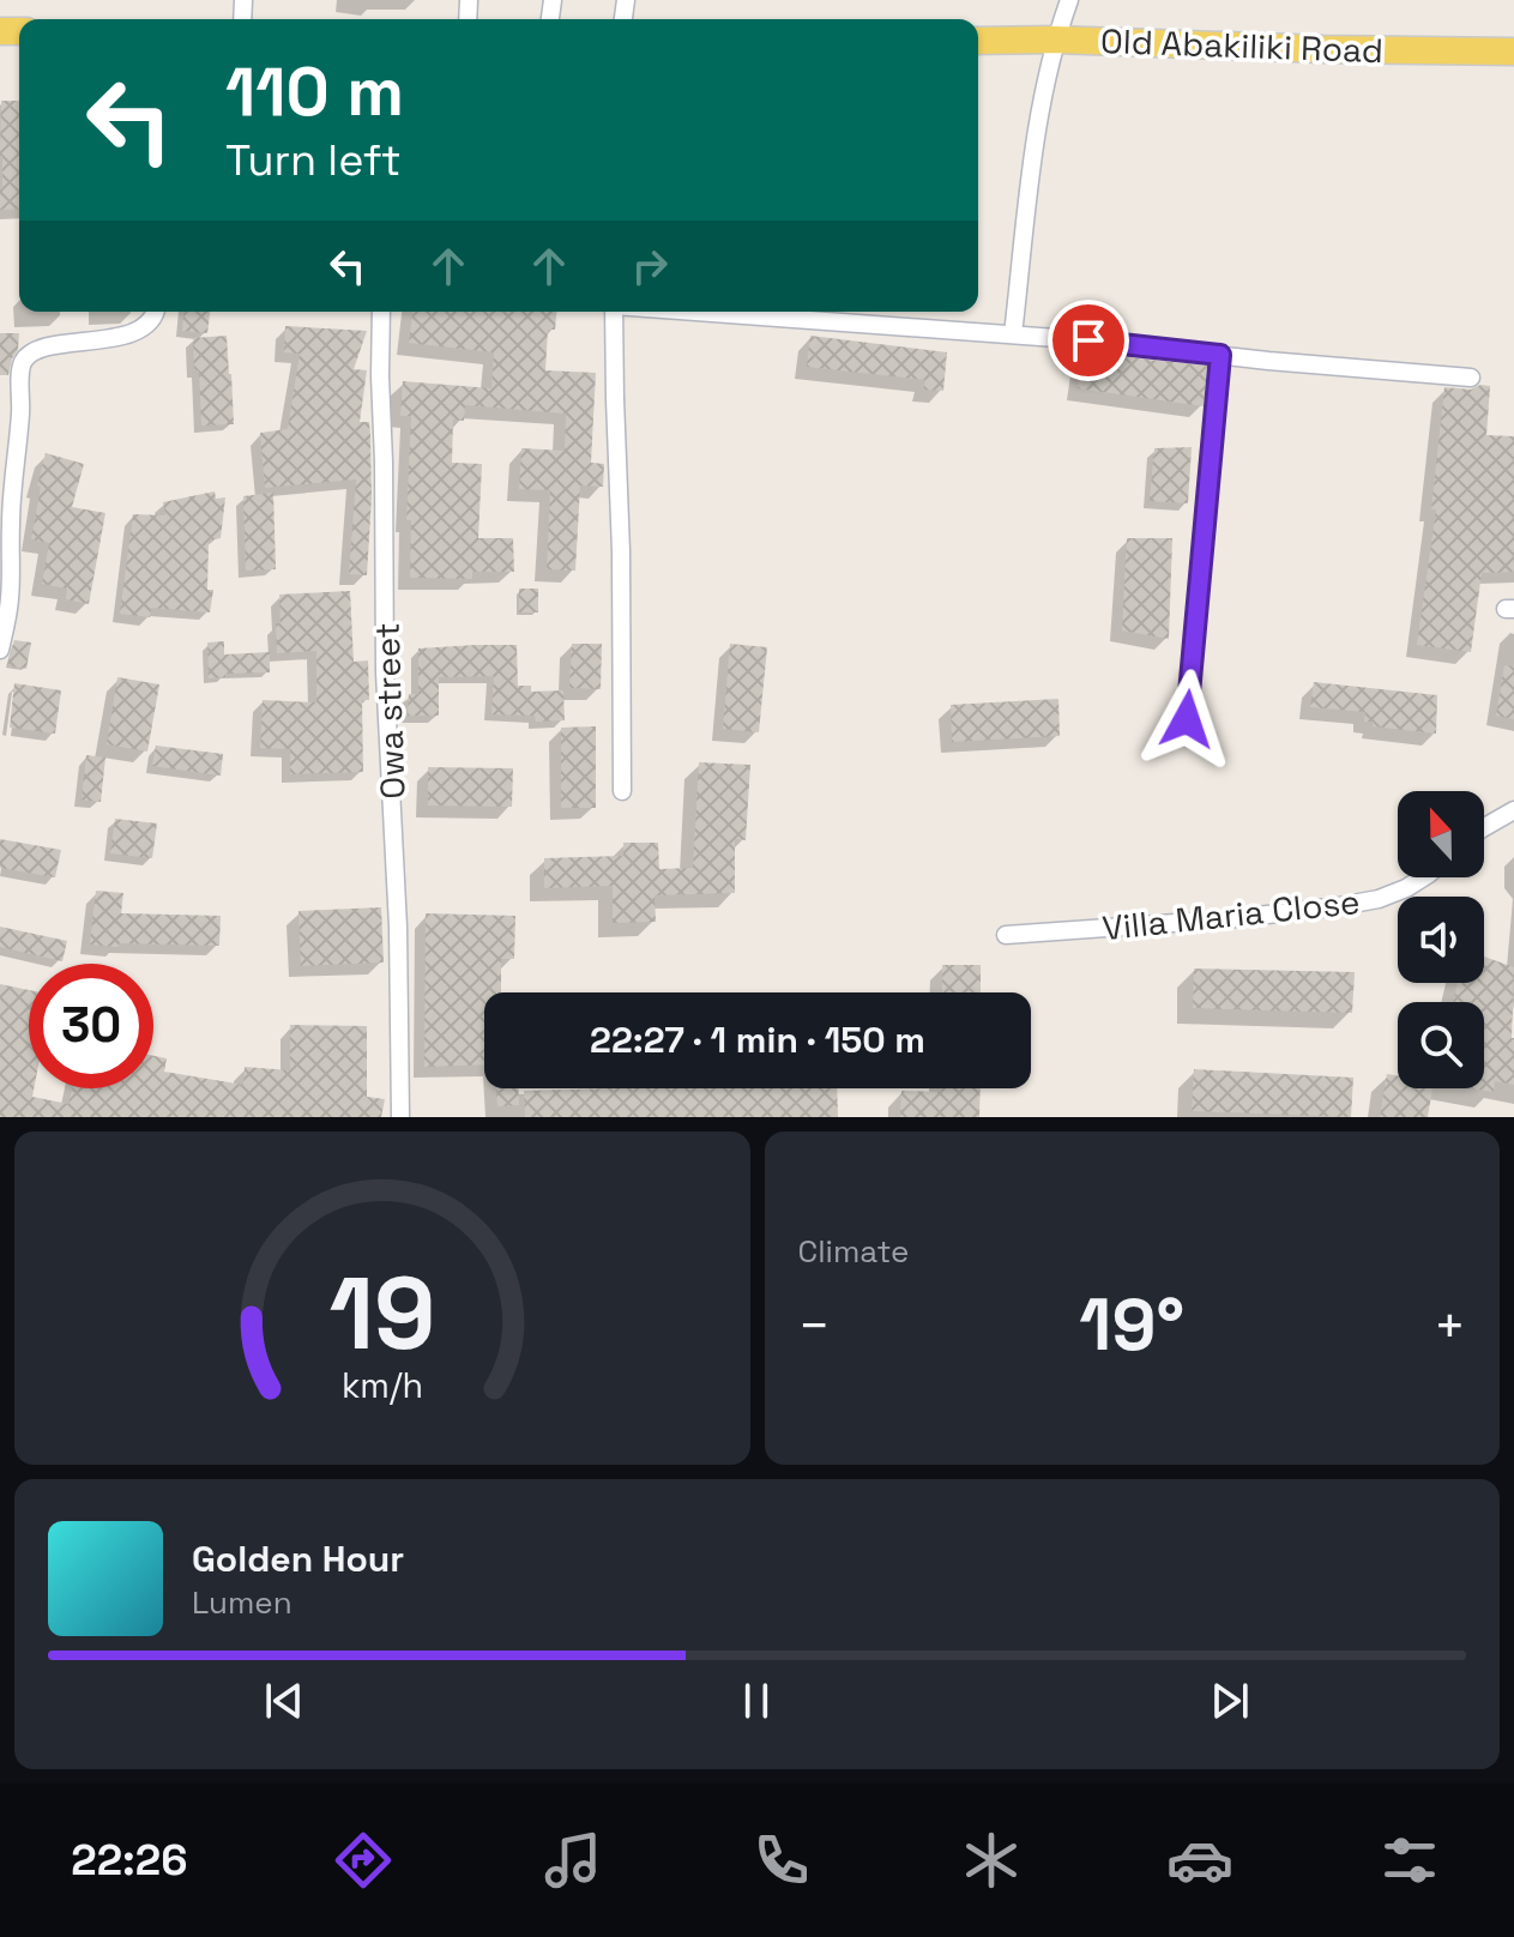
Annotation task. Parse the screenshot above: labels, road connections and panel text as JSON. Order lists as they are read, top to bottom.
{
  "streets": {
    "main road": ["Old Abakiliki Road"],
    "street": ["Owa street", "Villa Maria Close"]
  },
  "north": "top",
  "page": {
    "turn": ["110 m", "Turn left"],
    "limit": "30",
    "trip": "22:27 · 1 min · 150 m",
    "tile": "Climate",
    "heat": ["−", "19°", "+"],
    "song": ["Golden Hour", "Lumen"],
    "tabs": "22:26",
    "gauge": ["19", "km/h"]
  }
}
